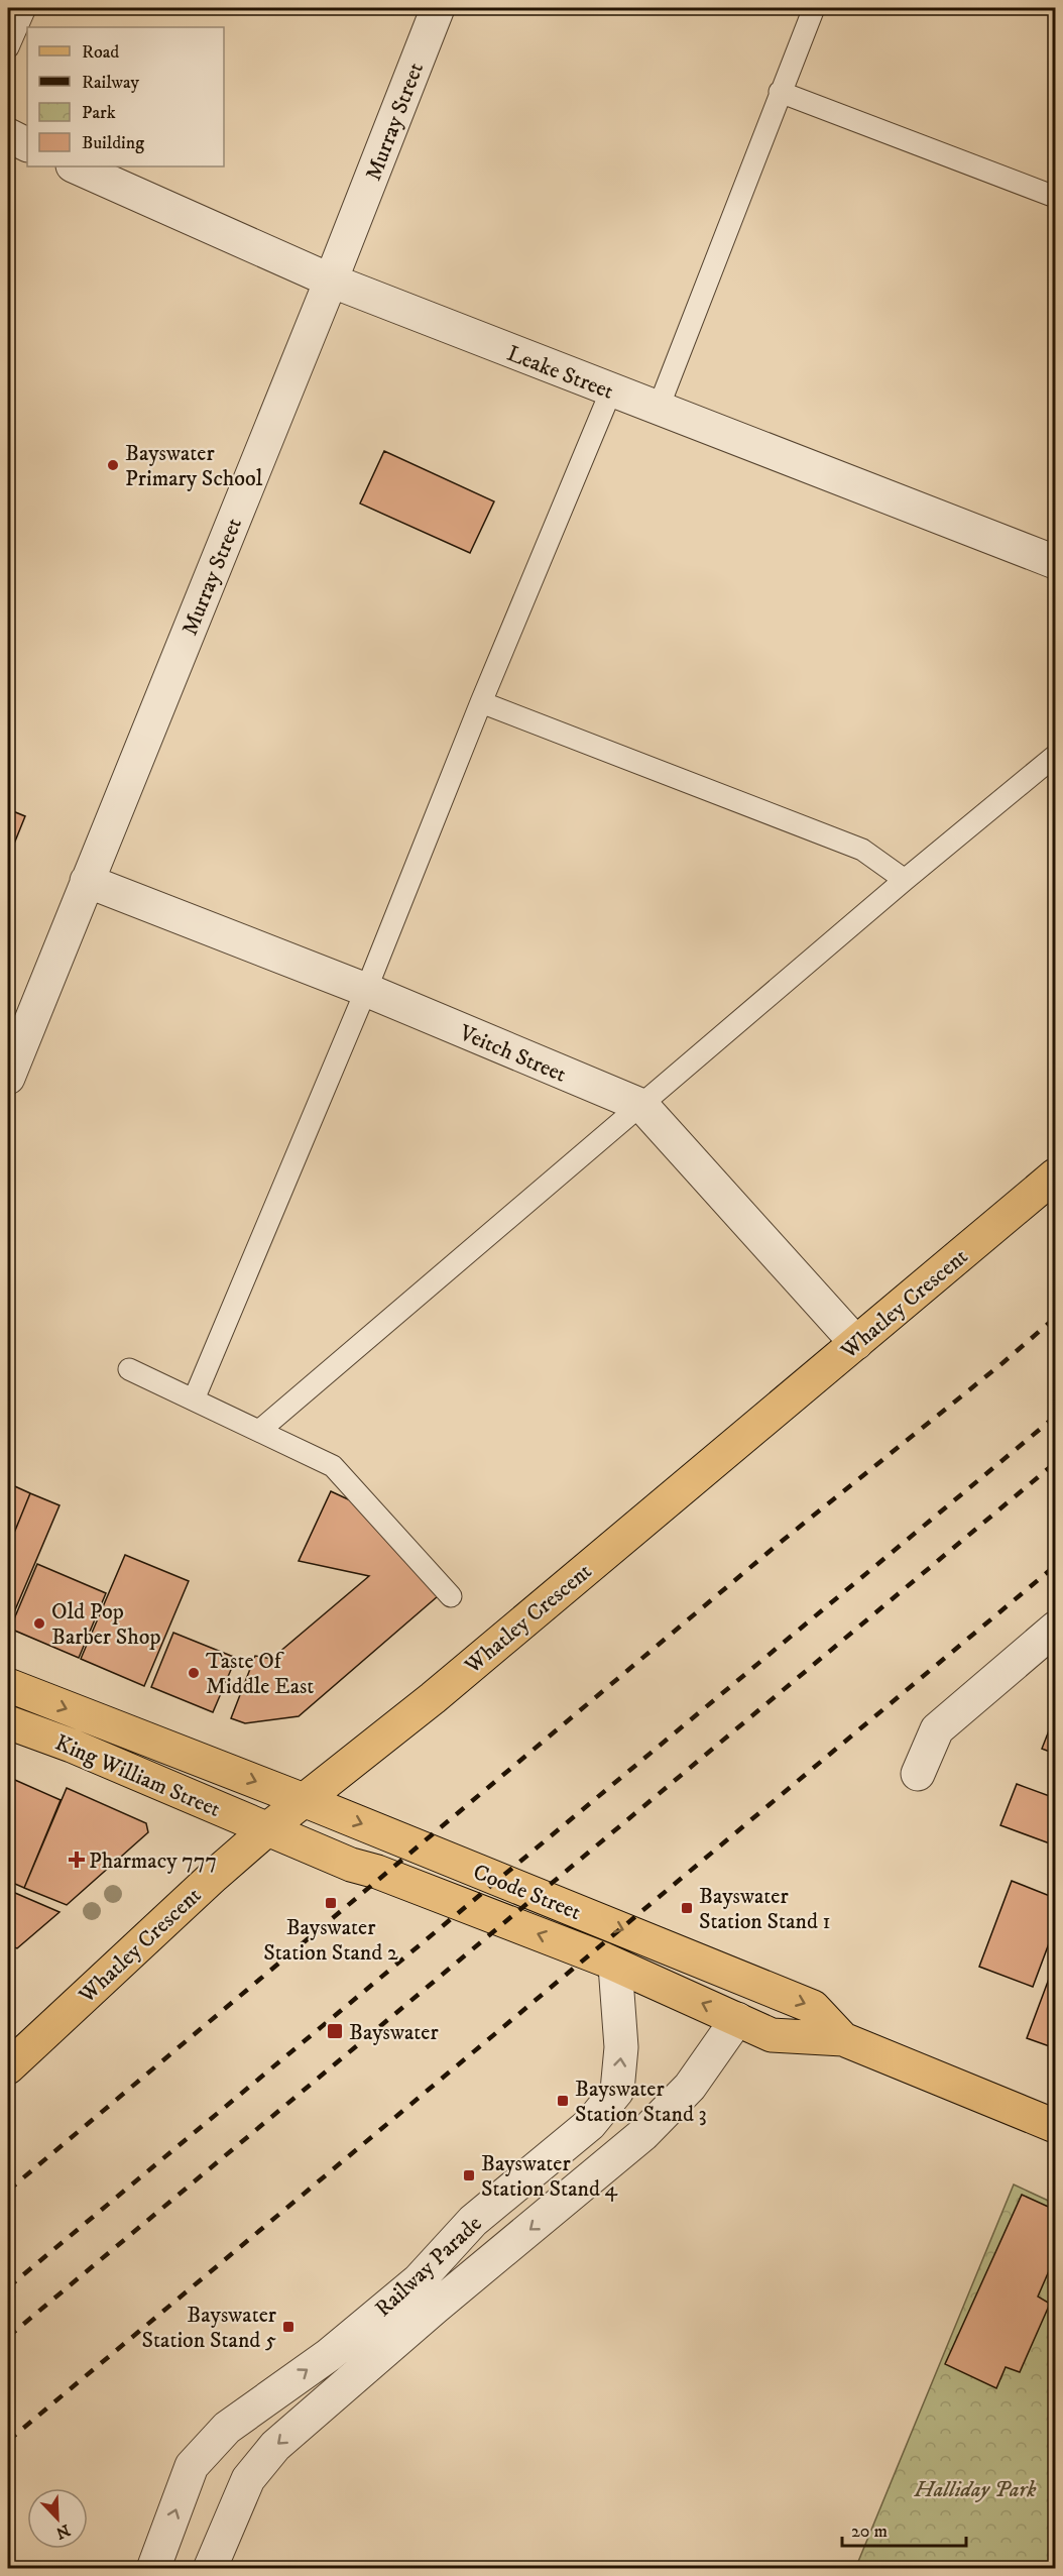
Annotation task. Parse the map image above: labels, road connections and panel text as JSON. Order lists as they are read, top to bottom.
{
  "streets": {
    "main road": ["Whatley Crescent", "King William Street", "Coode Street"],
    "street": [
      "Murray Street",
      "Leake Street",
      "Veitch Street",
      "Railway Parade"
    ]
  },
  "crossings": [
    ["Murray Street", "Leake Street"],
    ["Murray Street", "Veitch Street"],
    ["Veitch Street", "Whatley Crescent"],
    ["Whatley Crescent", "King William Street"],
    ["Whatley Crescent", "Coode Street"],
    ["King William Street", "Coode Street"],
    ["Coode Street", "Railway Parade"]
  ],
  "parks": ["Halliday Park"],
  "places": {
    "other": ["Bayswater Primary School", "Old Pop Barber Shop", "Taste Of Middle East"],
    "health": ["Pharmacy 777"],
    "transit": [
      "Bayswater Station Stand 2",
      "Bayswater Station Stand 1",
      "Bayswater",
      "Bayswater Station Stand 3",
      "Bayswater Station Stand 4",
      "Bayswater Station Stand 5"
    ]
  },
  "legend": [
    "Road",
    "Railway",
    "Park",
    "Building"
  ],
  "scale_bar": "20 m",
  "north": "bottom right"
}
